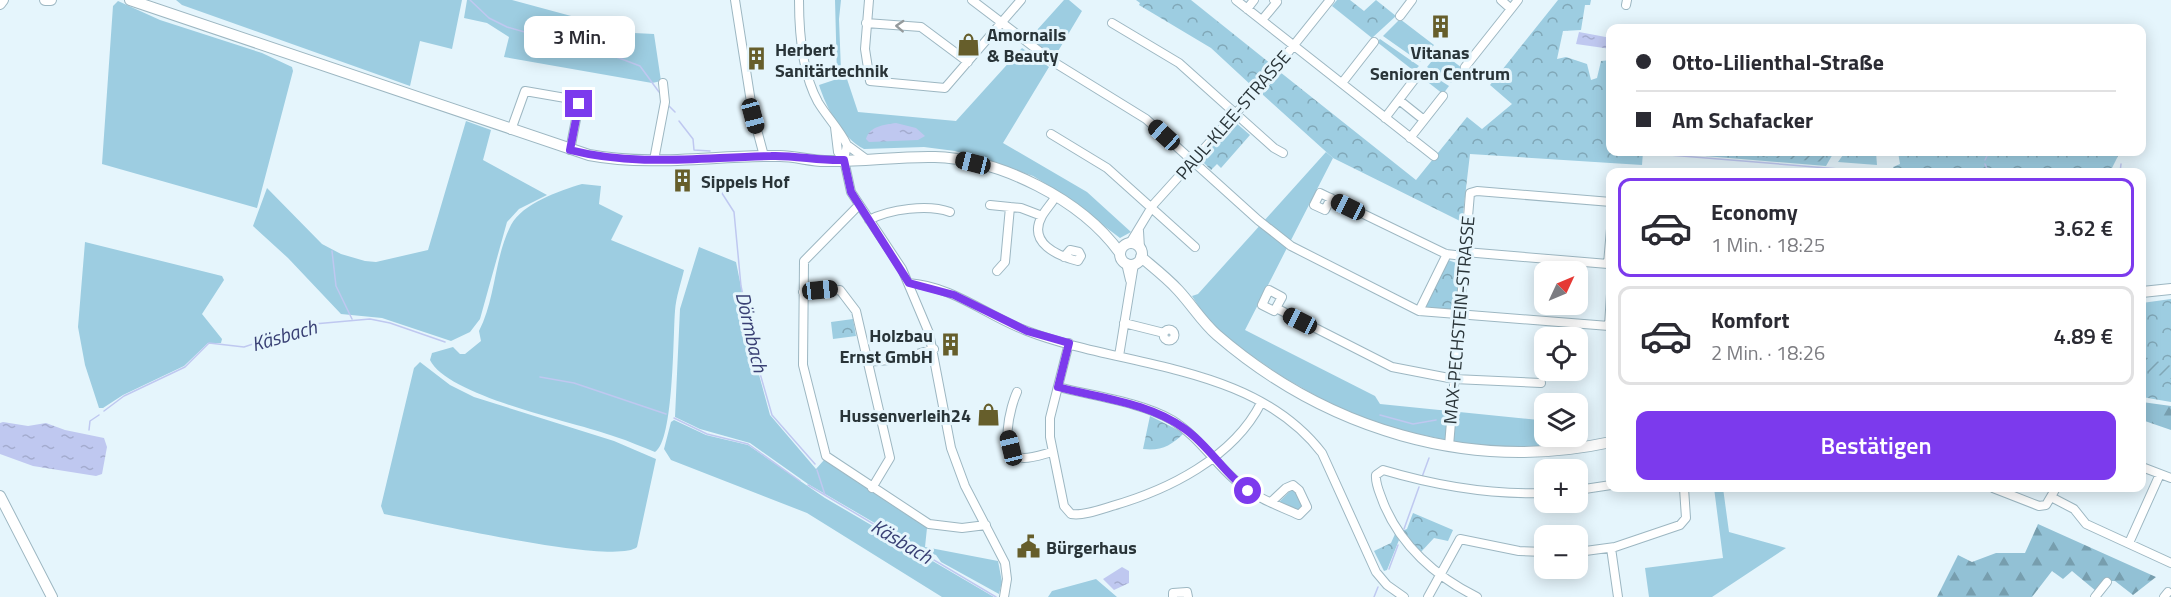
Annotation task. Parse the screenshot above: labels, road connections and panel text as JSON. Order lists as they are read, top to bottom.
{
  "streets": {
    "street": ["PAUL-KLEE-STRASSE", "MAX-PECHSTEIN-STRASSE"]
  },
  "water": ["Dörmbach", "Käsbach"],
  "places": {
    "building": [
      "Vitanas Senioren Centrum",
      "Herbert Sanitärtechnik",
      "Sippels Hof",
      "Holzbau Ernst GmbH"
    ],
    "shop": ["Amornails & Beauty", "Hussenverleih24"],
    "public building": ["Bürgerhaus"]
  },
  "north": "top right",
  "page": {
    "bubble": "3 Min.",
    "banner": ["Otto-Lilienthal-Straße", "Am Schafacker"],
    "list": [
      {
        "name": "Economy",
        "note": "1 Min. · 18:25",
        "value": "3.62 €"
      },
      {
        "name": "Komfort",
        "note": "2 Min. · 18:26",
        "value": "4.89 €"
      }
    ],
    "map_buttons": ["+", "−"],
    "buttons": "Bestätigen"
  }
}
